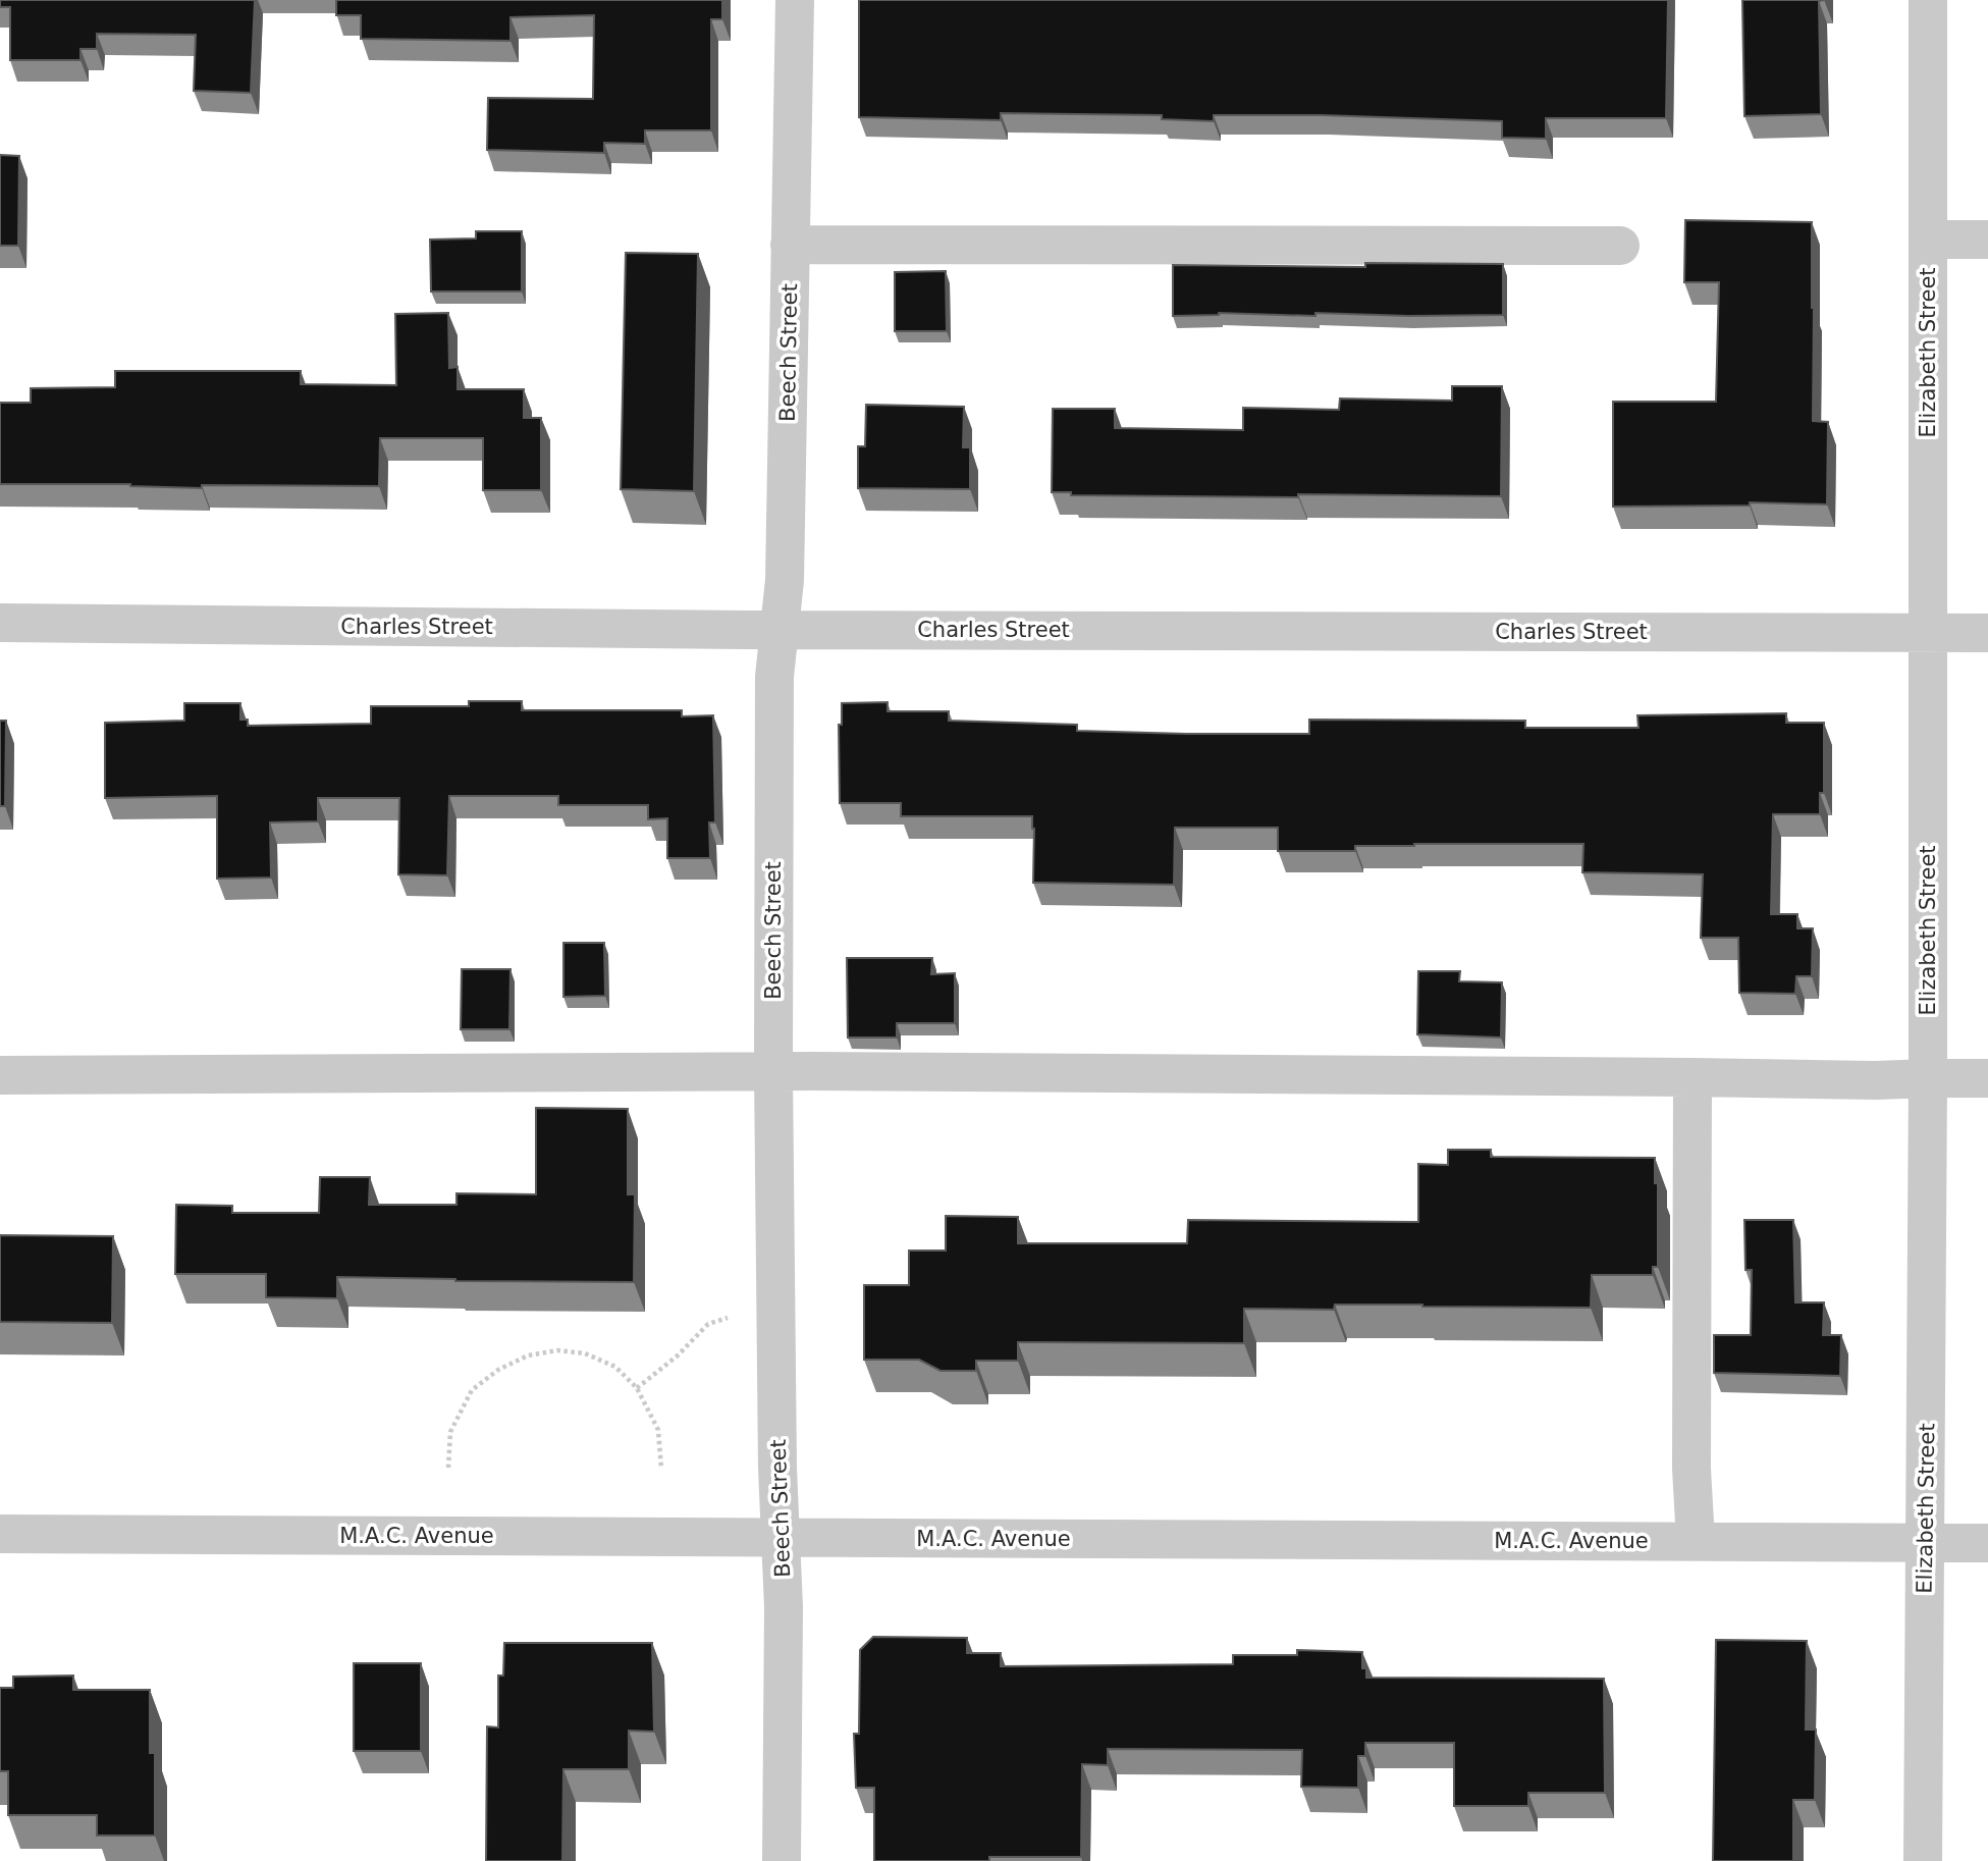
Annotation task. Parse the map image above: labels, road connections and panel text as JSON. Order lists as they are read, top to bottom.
{
  "streets": {
    "street": [
      "Beech Street",
      "Elizabeth Street",
      "Charles Street",
      "M.A.C. Avenue"
    ]
  },
  "crossings": [
    ["Beech Street", "Charles Street"],
    ["Beech Street", "M.A.C. Avenue"],
    ["Elizabeth Street", "Charles Street"],
    ["Elizabeth Street", "M.A.C. Avenue"]
  ]
}
